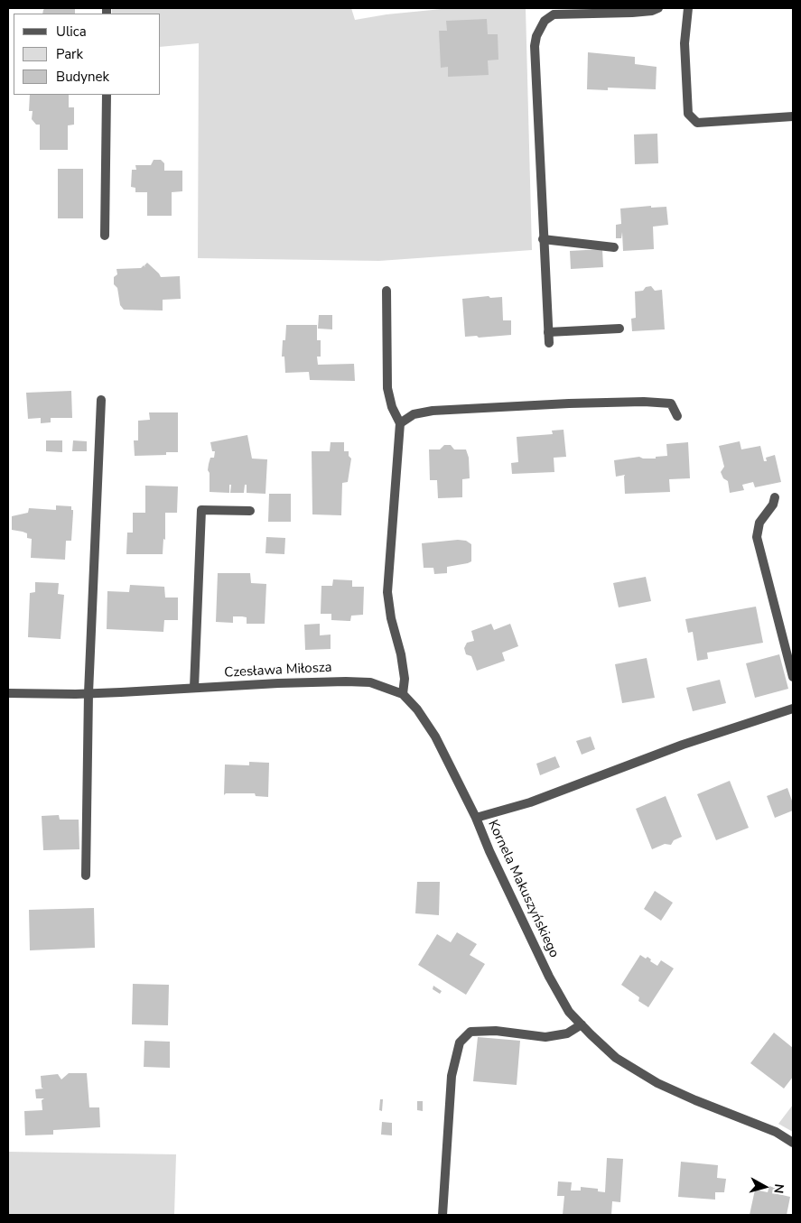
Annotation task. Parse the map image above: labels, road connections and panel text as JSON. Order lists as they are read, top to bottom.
{
  "streets": {
    "street": ["Czesława Miłosza", "Kornela Makuszyńskiego"]
  },
  "crossings": [
    ["Czesława Miłosza", "Kornela Makuszyńskiego"]
  ],
  "legend": ["Ulica", "Park", "Budynek"],
  "north": "right"
}
